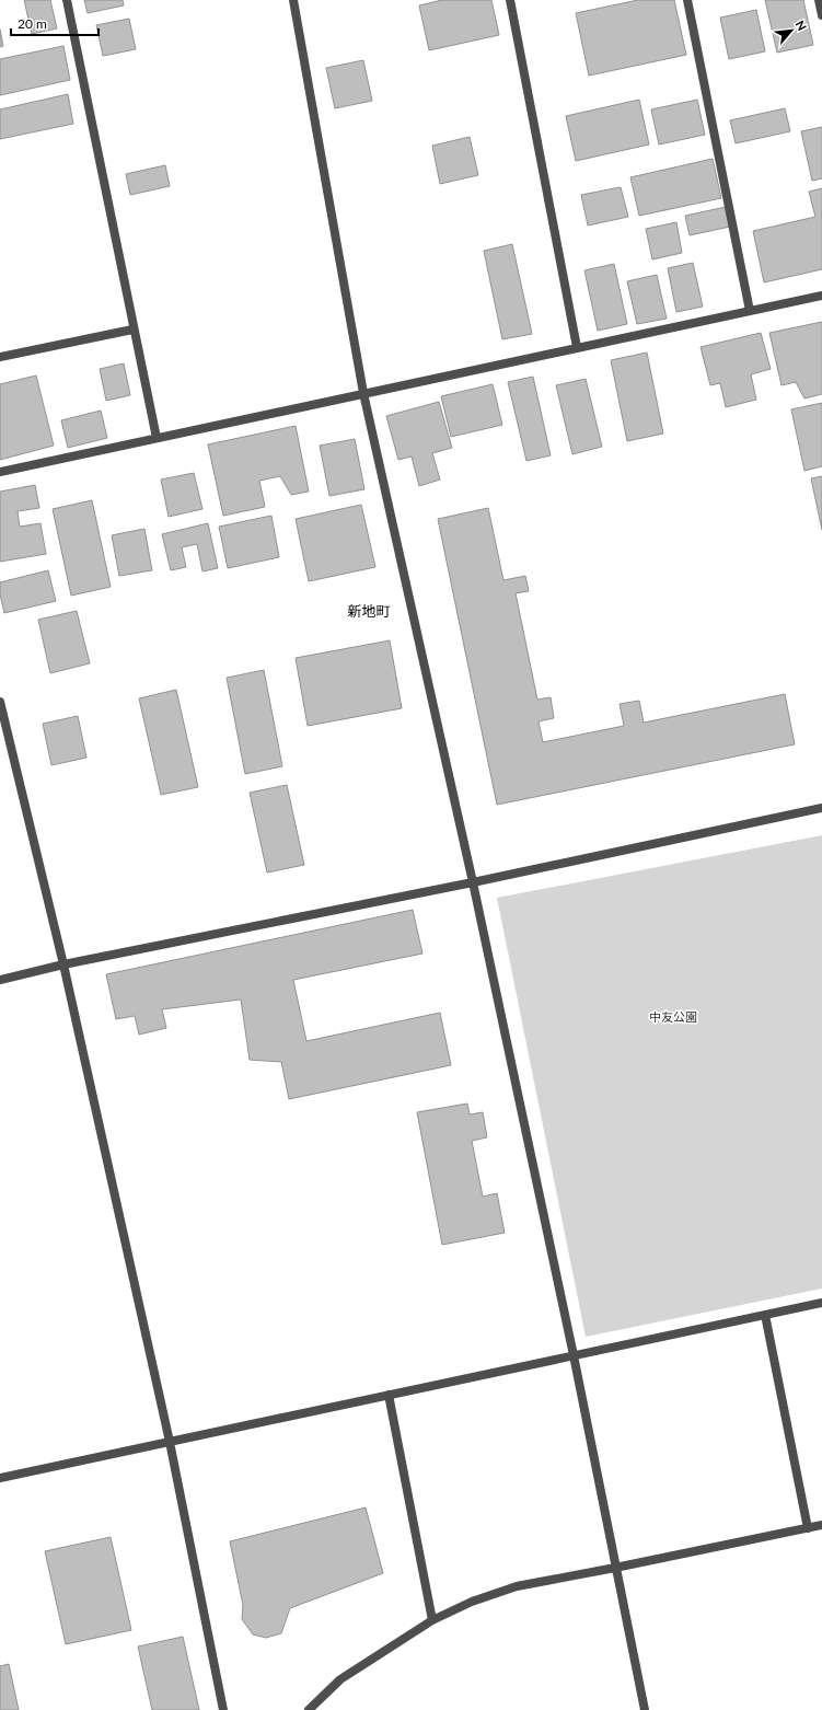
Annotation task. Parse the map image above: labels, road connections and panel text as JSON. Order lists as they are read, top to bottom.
{
  "districts": ["新地町"],
  "parks": ["中友公園"],
  "scale_bar": "20 m",
  "north": "top right"
}
